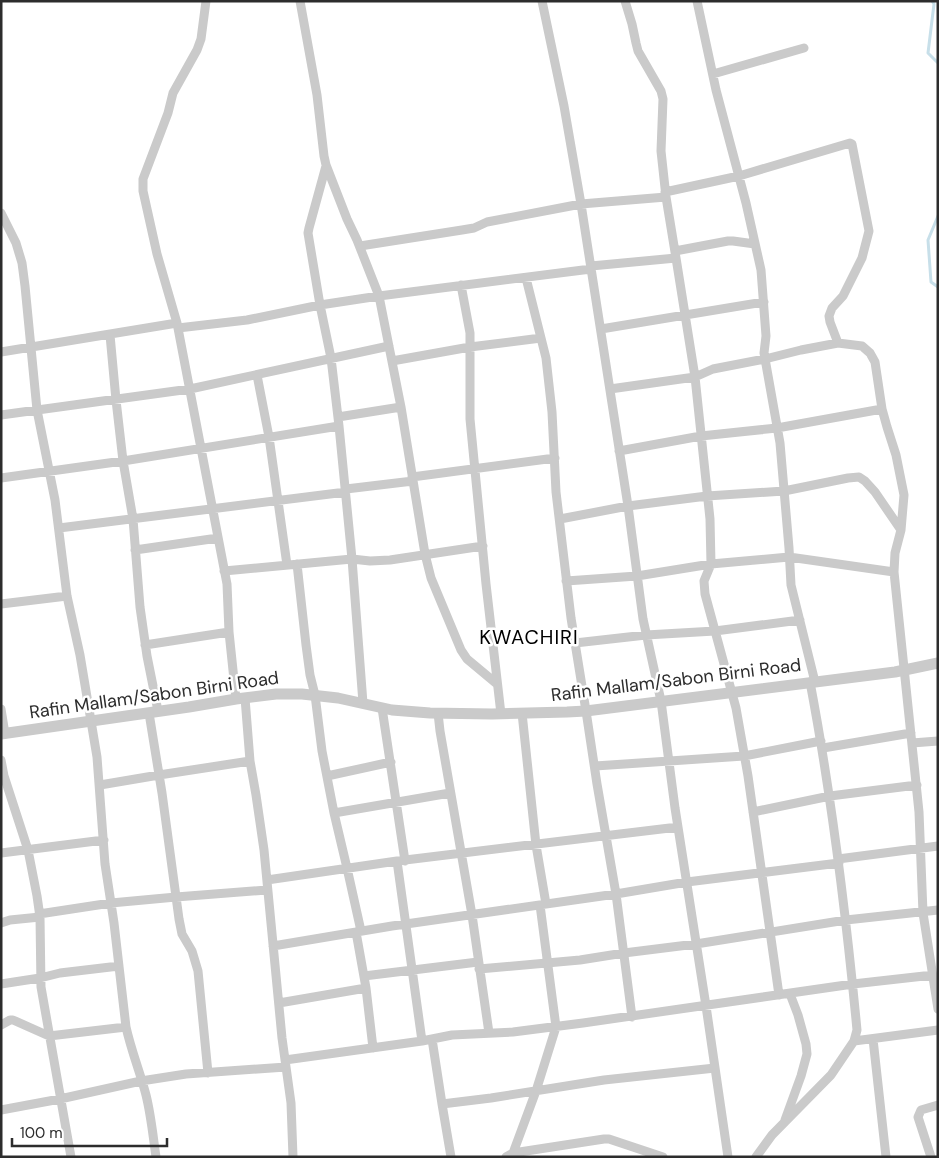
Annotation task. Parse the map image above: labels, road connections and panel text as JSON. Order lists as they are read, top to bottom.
{
  "streets": {
    "street": ["Rafin Mallam/Sabon Birni Road"]
  },
  "districts": ["KWACHIRI"],
  "scale_bar": "100 m"
}
